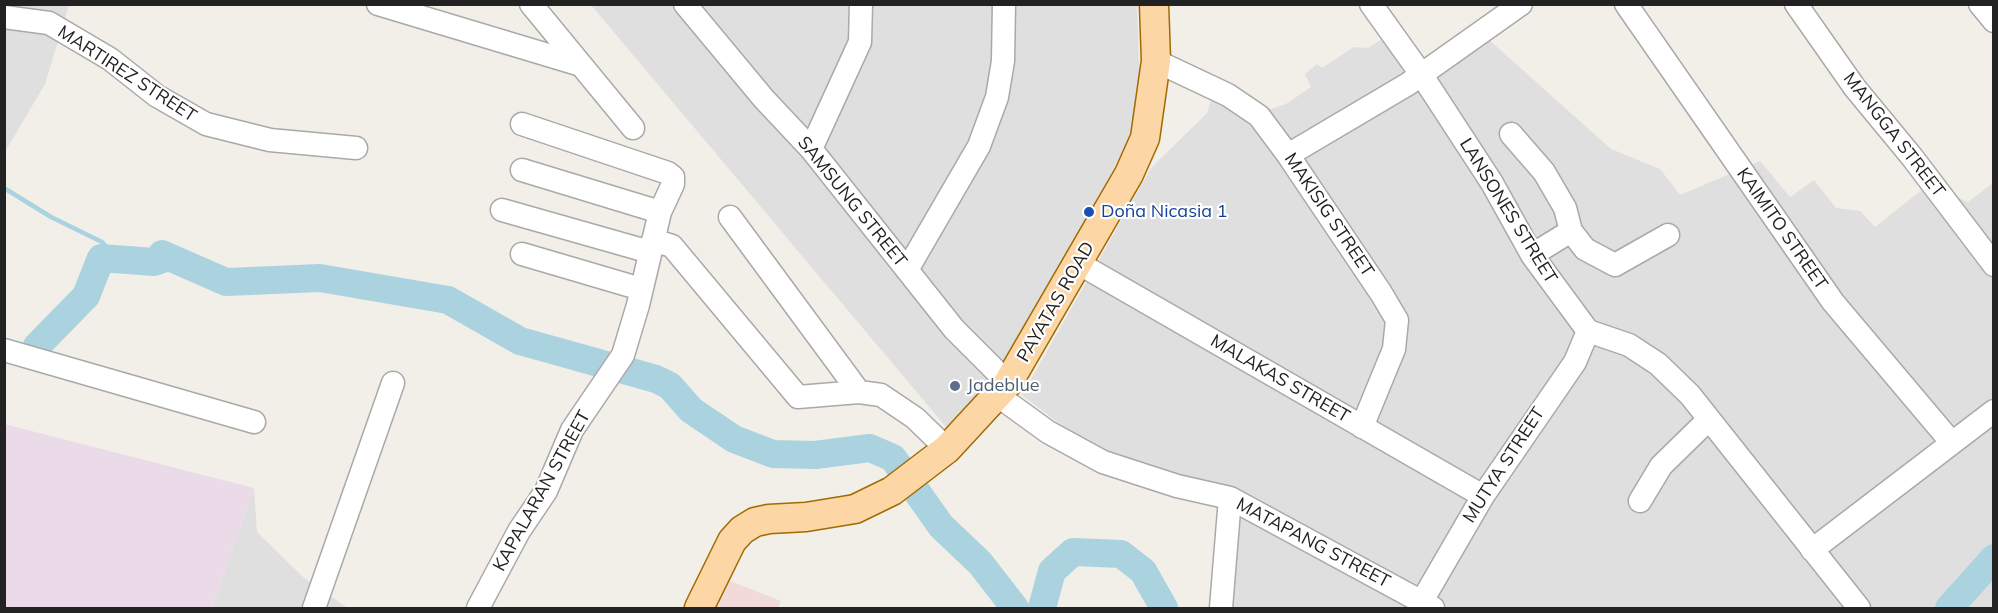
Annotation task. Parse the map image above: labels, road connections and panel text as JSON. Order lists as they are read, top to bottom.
{
  "streets": {
    "main road": ["PAYATAS ROAD"],
    "street": [
      "MARTIREZ STREET",
      "MANGGA STREET",
      "SAMSUNG STREET",
      "LANSONES STREET",
      "MAKISIG STREET",
      "KAIMITO STREET",
      "MALAKAS STREET",
      "MUTYA STREET",
      "KAPALARAN STREET",
      "MATAPANG STREET"
    ]
  },
  "crossings": [
    ["SAMSUNG STREET", "PAYATAS ROAD"],
    ["SAMSUNG STREET", "MATAPANG STREET"],
    ["LANSONES STREET", "MUTYA STREET"],
    ["MAKISIG STREET", "PAYATAS ROAD"],
    ["MAKISIG STREET", "MALAKAS STREET"],
    ["PAYATAS ROAD", "MALAKAS STREET"],
    ["PAYATAS ROAD", "MATAPANG STREET"],
    ["MALAKAS STREET", "MUTYA STREET"],
    ["MUTYA STREET", "MATAPANG STREET"]
  ],
  "places": ["Doña Nicasia 1", "Jadeblue"]
}
